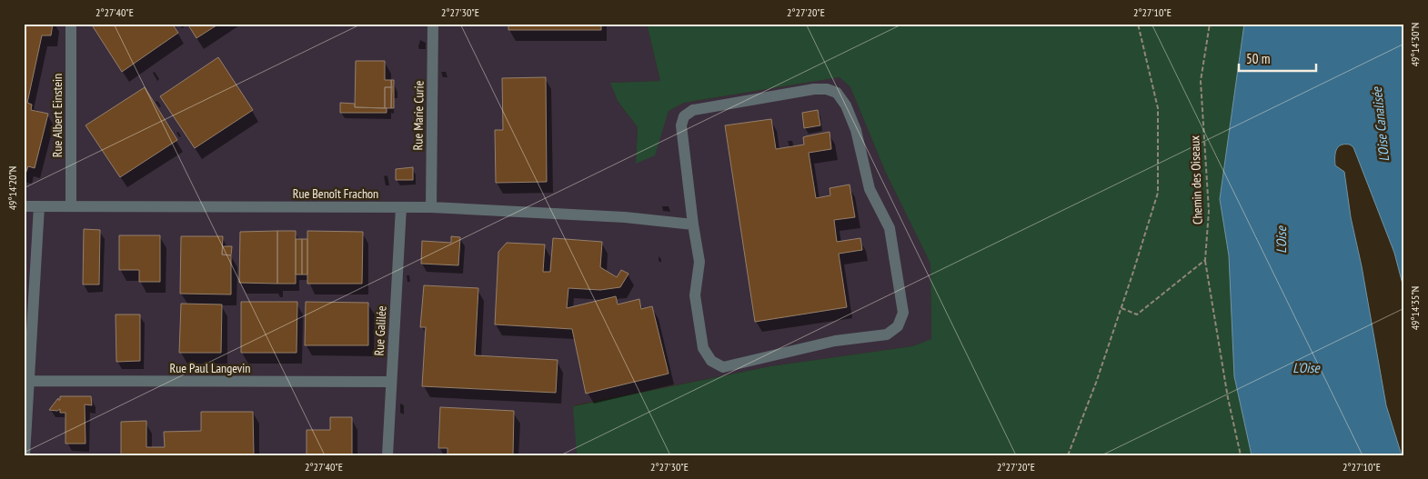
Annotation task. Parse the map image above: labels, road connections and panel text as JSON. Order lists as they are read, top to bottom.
{
  "streets": {
    "street": [
      "Rue Albert Einstein",
      "Rue Marie Curie",
      "Rue Benoît Frachon",
      "Rue Galilée",
      "Rue Paul Langevin"
    ],
    "path": ["Chemin des Oiseaux"]
  },
  "crossings": [
    ["Rue Albert Einstein", "Rue Benoît Frachon"],
    ["Rue Marie Curie", "Rue Benoît Frachon"],
    ["Rue Benoît Frachon", "Rue Galilée"],
    ["Rue Galilée", "Rue Paul Langevin"]
  ],
  "water": ["L'Oise Canalisée", "L'Oise", "L’Oise"],
  "scale_bar": "50 m",
  "coordinates": [
    "2°27'40\"E",
    "2°27'30\"E",
    "2°27'20\"E",
    "2°27'10\"E",
    "49°14'30\"N",
    "49°14'20\"N",
    "49°14'35\"N"
  ]
}
